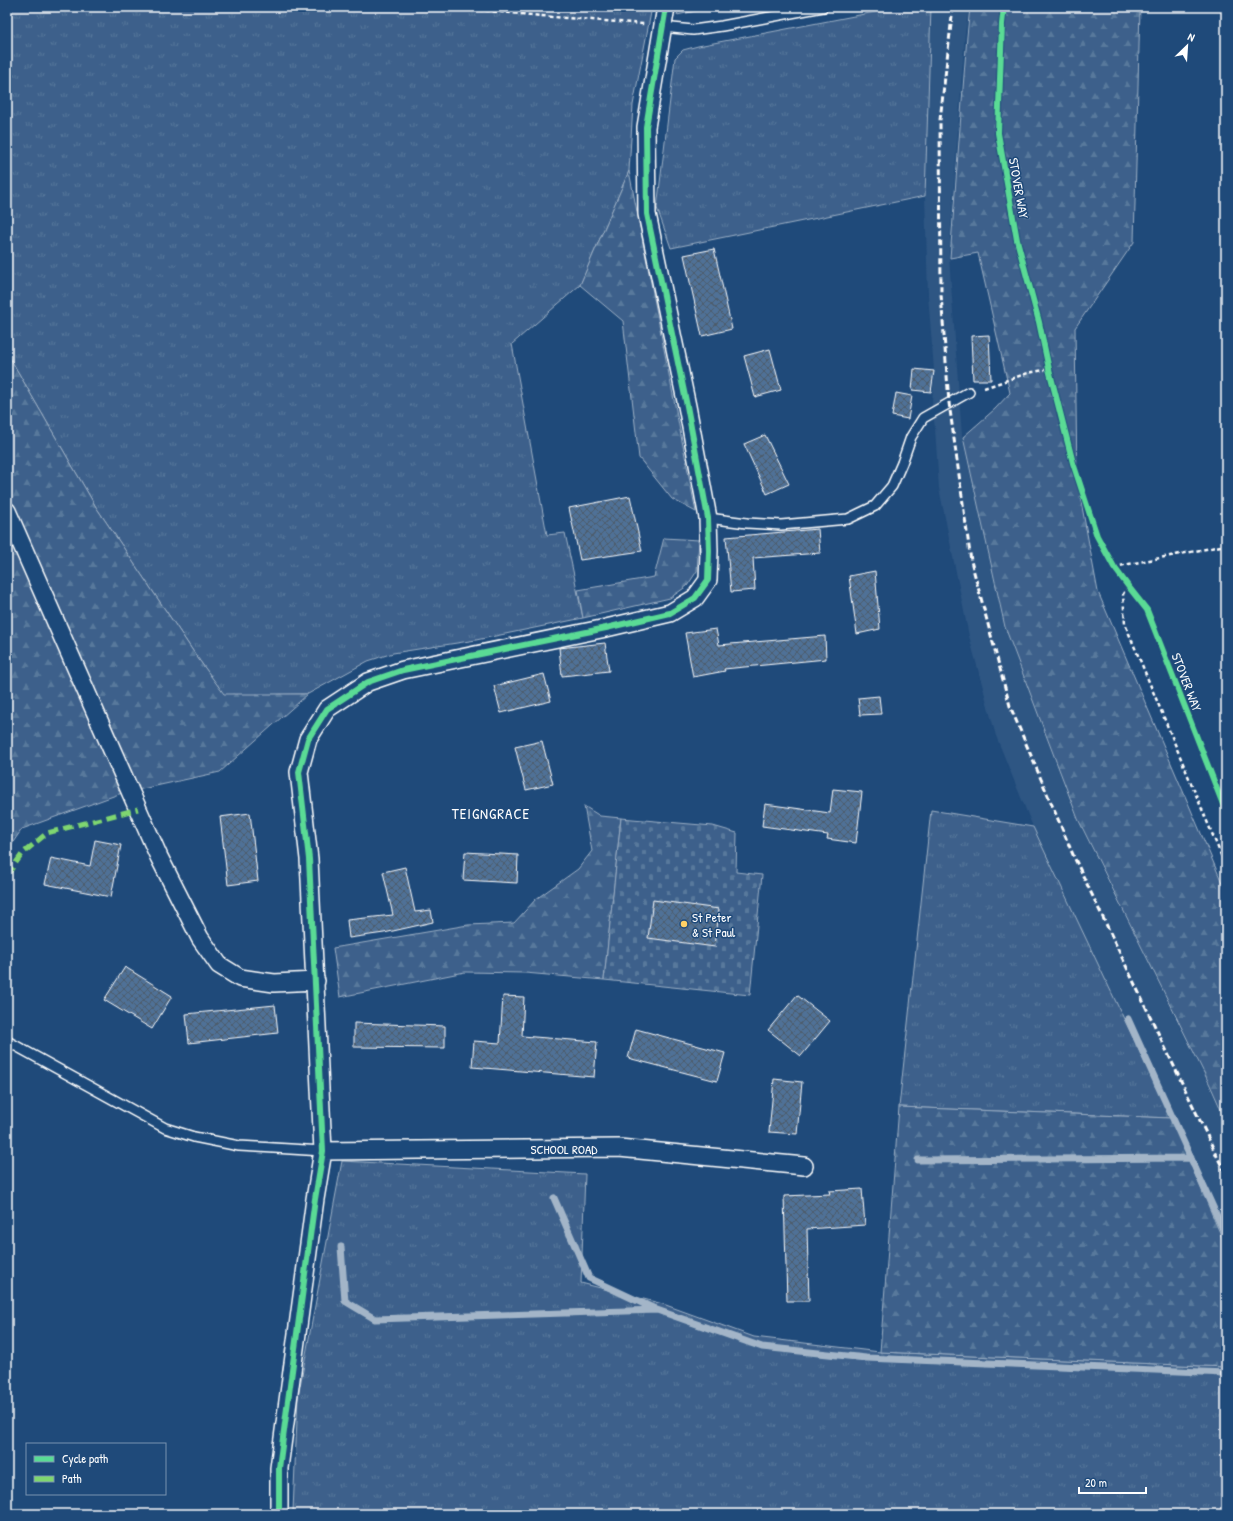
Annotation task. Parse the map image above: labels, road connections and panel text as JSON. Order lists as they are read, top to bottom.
{
  "streets": {
    "street": ["SCHOOL ROAD"],
    "cycle path": ["STOVER WAY"]
  },
  "districts": ["TEIGNGRACE"],
  "places": ["St Peter & St Paul"],
  "legend": ["Cycle path", "Path"],
  "scale_bar": "20 m",
  "north": "top right"
}
